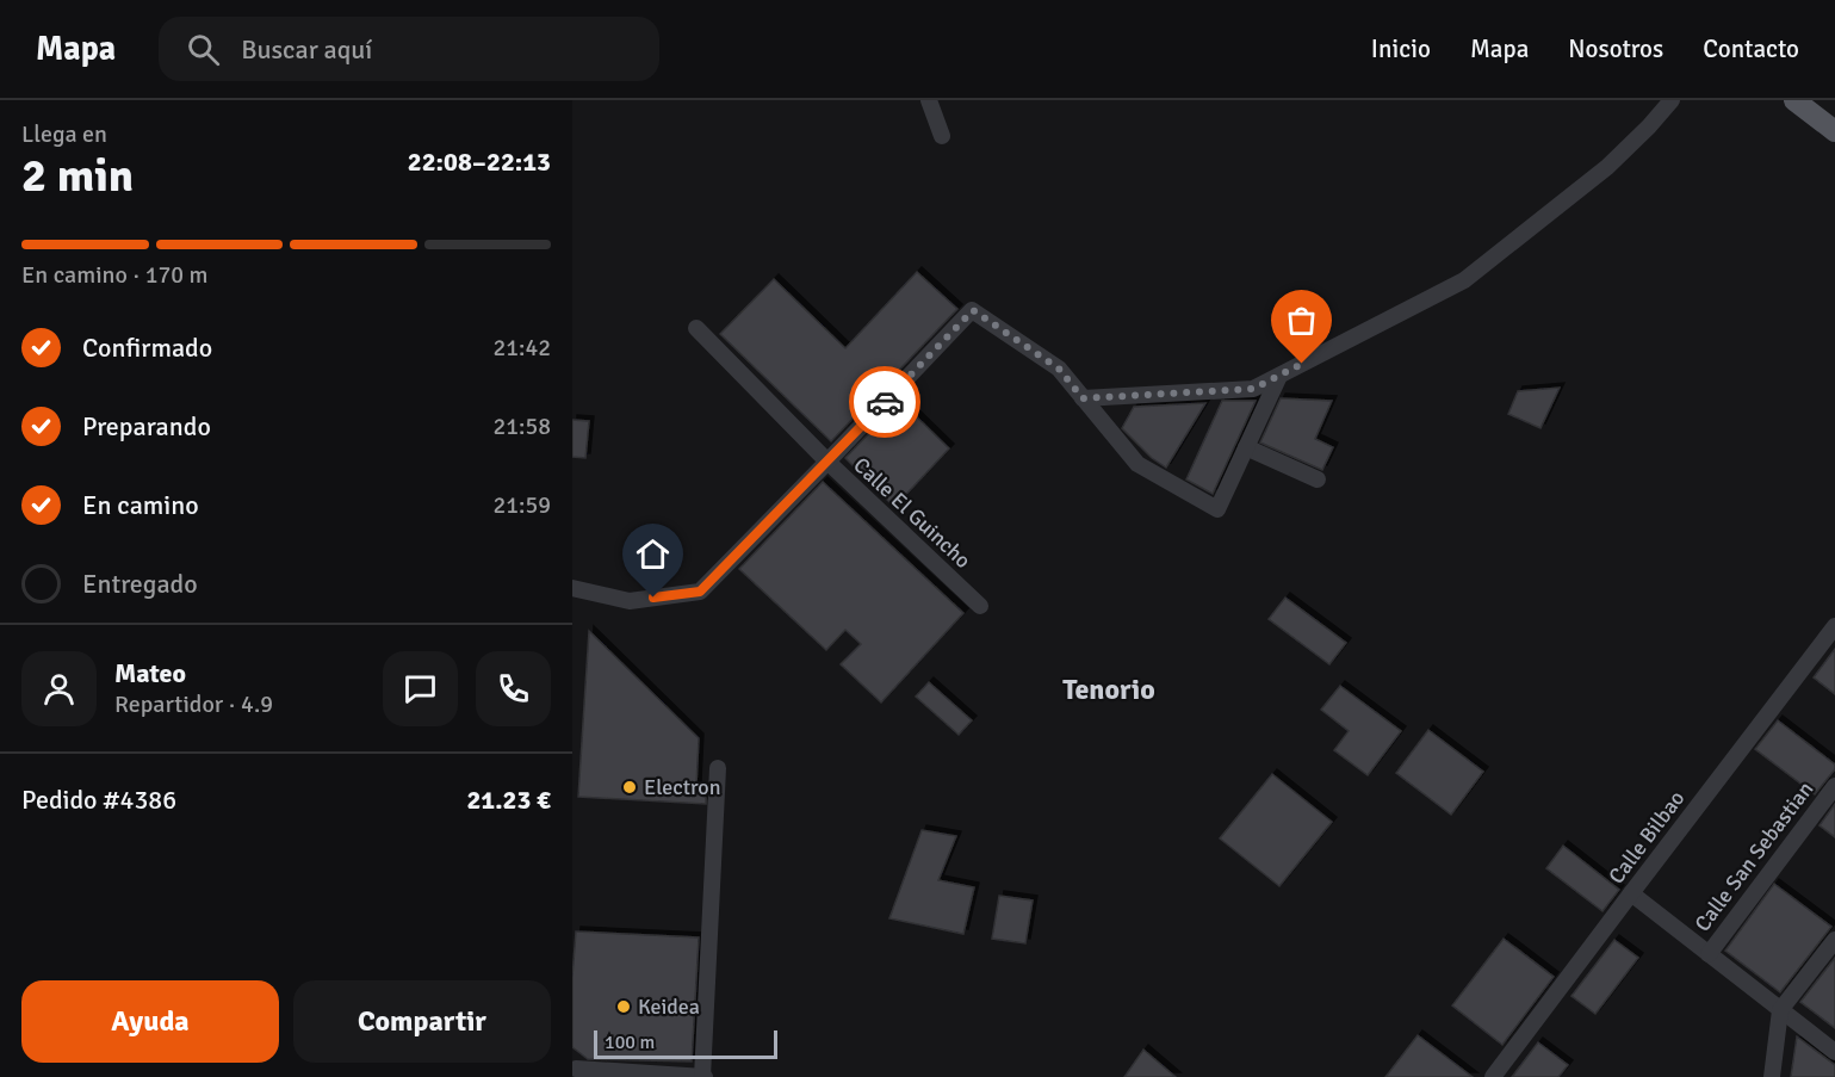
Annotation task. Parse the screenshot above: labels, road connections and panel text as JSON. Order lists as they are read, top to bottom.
{
  "streets": {
    "street": ["Calle El Guincho", "Calle Bilbao", "Calle San Sebastian"]
  },
  "districts": ["Tenorio"],
  "places": ["Electron", "Keidea"],
  "scale_bar": "100 m",
  "page": {
    "header": "Mapa",
    "search": "Buscar aquí",
    "nav": [
      "Inicio",
      "Mapa",
      "Nosotros",
      "Contacto"
    ],
    "heading": ["2 min", "Llega en", "22:08–22:13"],
    "panel": [
      "Mateo",
      "Repartidor · 4.9",
      "Pedido #4386",
      "21.23 €"
    ],
    "bar": "En camino · 170 m",
    "list": [
      ["Confirmado", "21:42"],
      ["Preparando", "21:58"],
      ["En camino", "21:59"],
      "Entregado"
    ],
    "buttons": ["Ayuda", "Compartir"],
    "scale": "100 m"
  }
}
